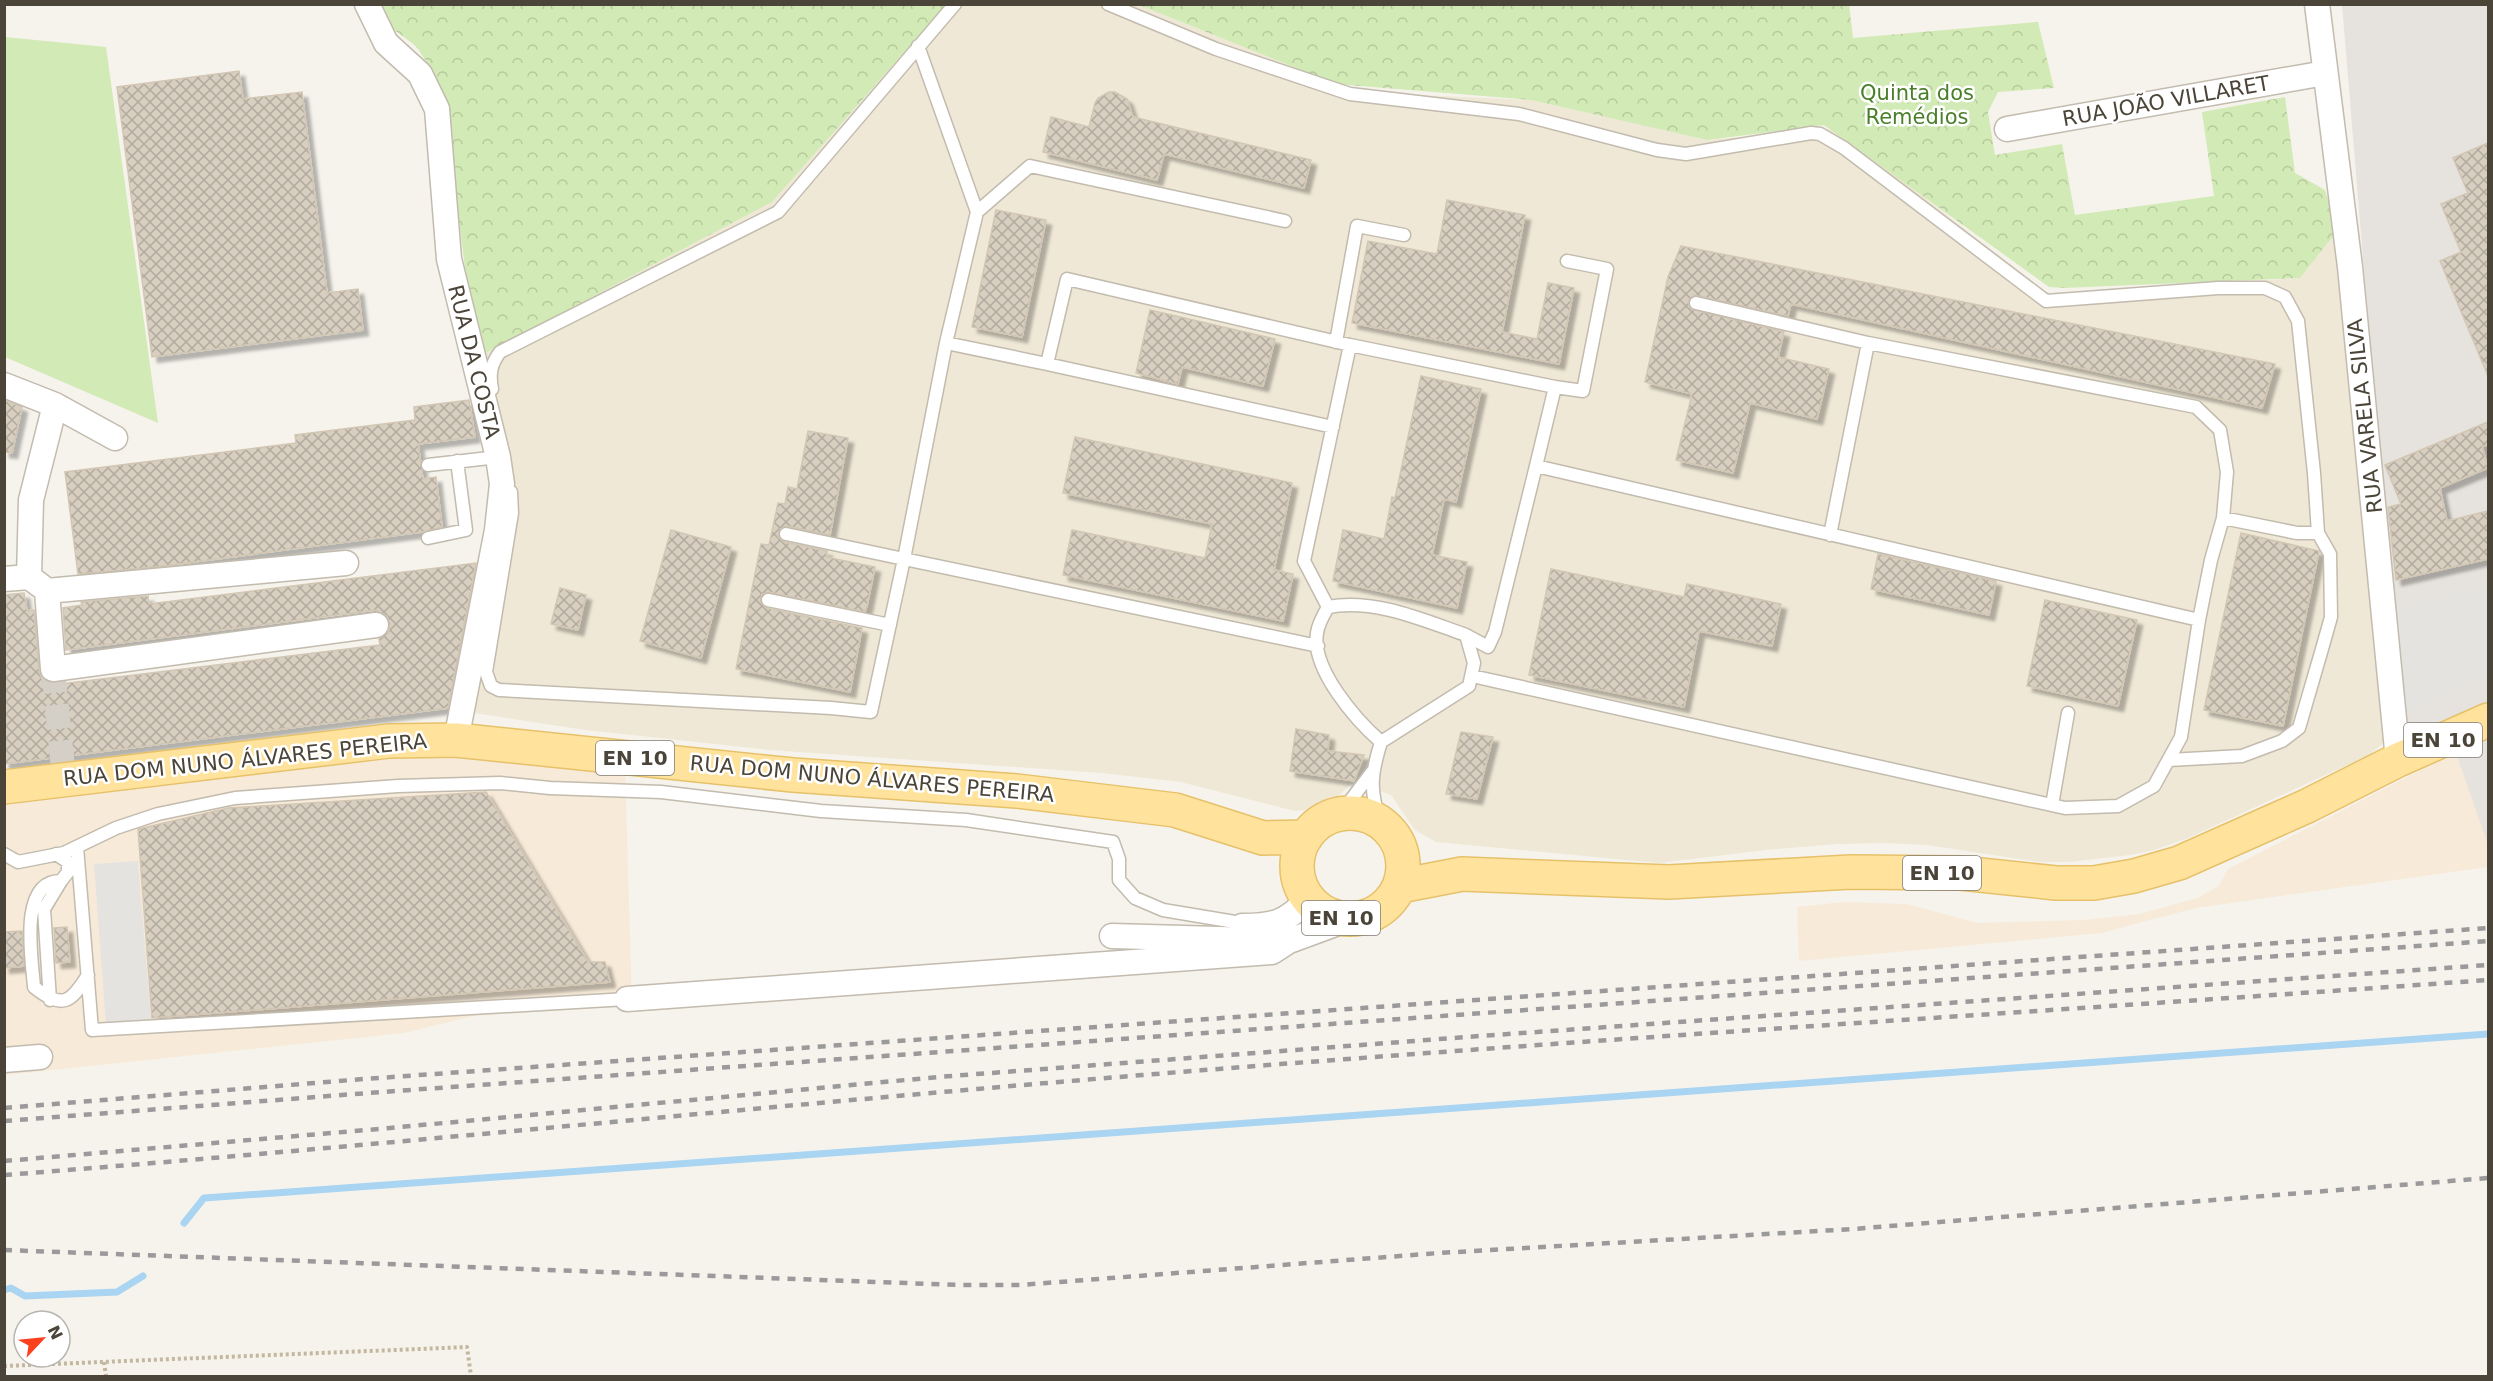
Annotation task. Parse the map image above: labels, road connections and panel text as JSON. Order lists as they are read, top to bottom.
{
  "streets": {
    "main road": ["EN 10", "RUA DOM NUNO ÁLVARES PEREIRA"],
    "street": ["RUA JOÃO VILLARET", "RUA DA COSTA", "RUA VARELA SILVA"]
  },
  "crossings": [
    ["RUA JOÃO VILLARET", "RUA VARELA SILVA"],
    ["RUA DA COSTA", "RUA DOM NUNO ÁLVARES PEREIRA"],
    ["RUA VARELA SILVA", "EN 10"],
    ["EN 10", "RUA DOM NUNO ÁLVARES PEREIRA"]
  ],
  "parks": ["Quinta dos Remédios"],
  "north": "top right"
}
